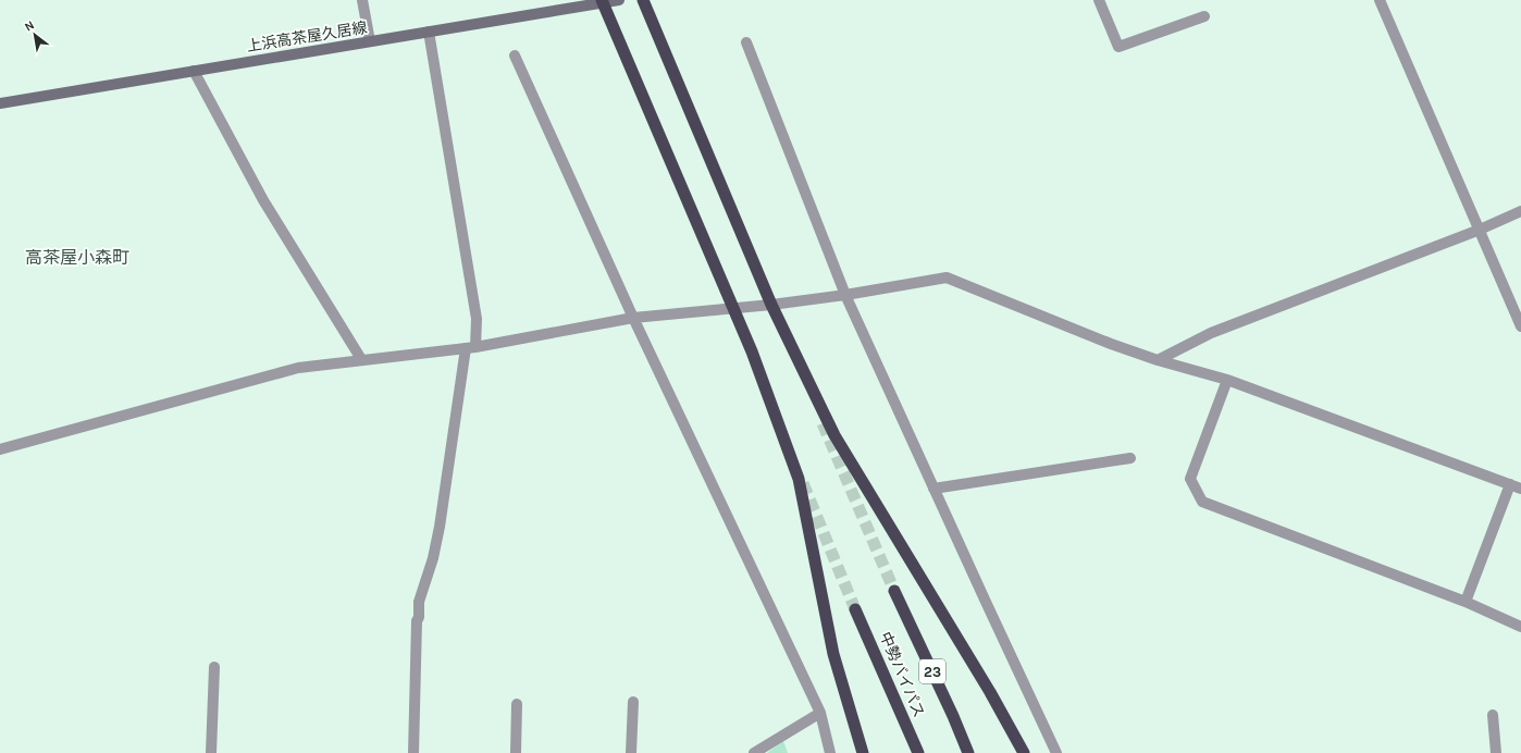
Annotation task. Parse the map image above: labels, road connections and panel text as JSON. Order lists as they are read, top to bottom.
{
  "streets": {
    "highway": ["23", "中勢バイパス"],
    "main road": ["上浜高茶屋久居線"]
  },
  "districts": ["高茶屋小森町"],
  "north": "top left"
}
